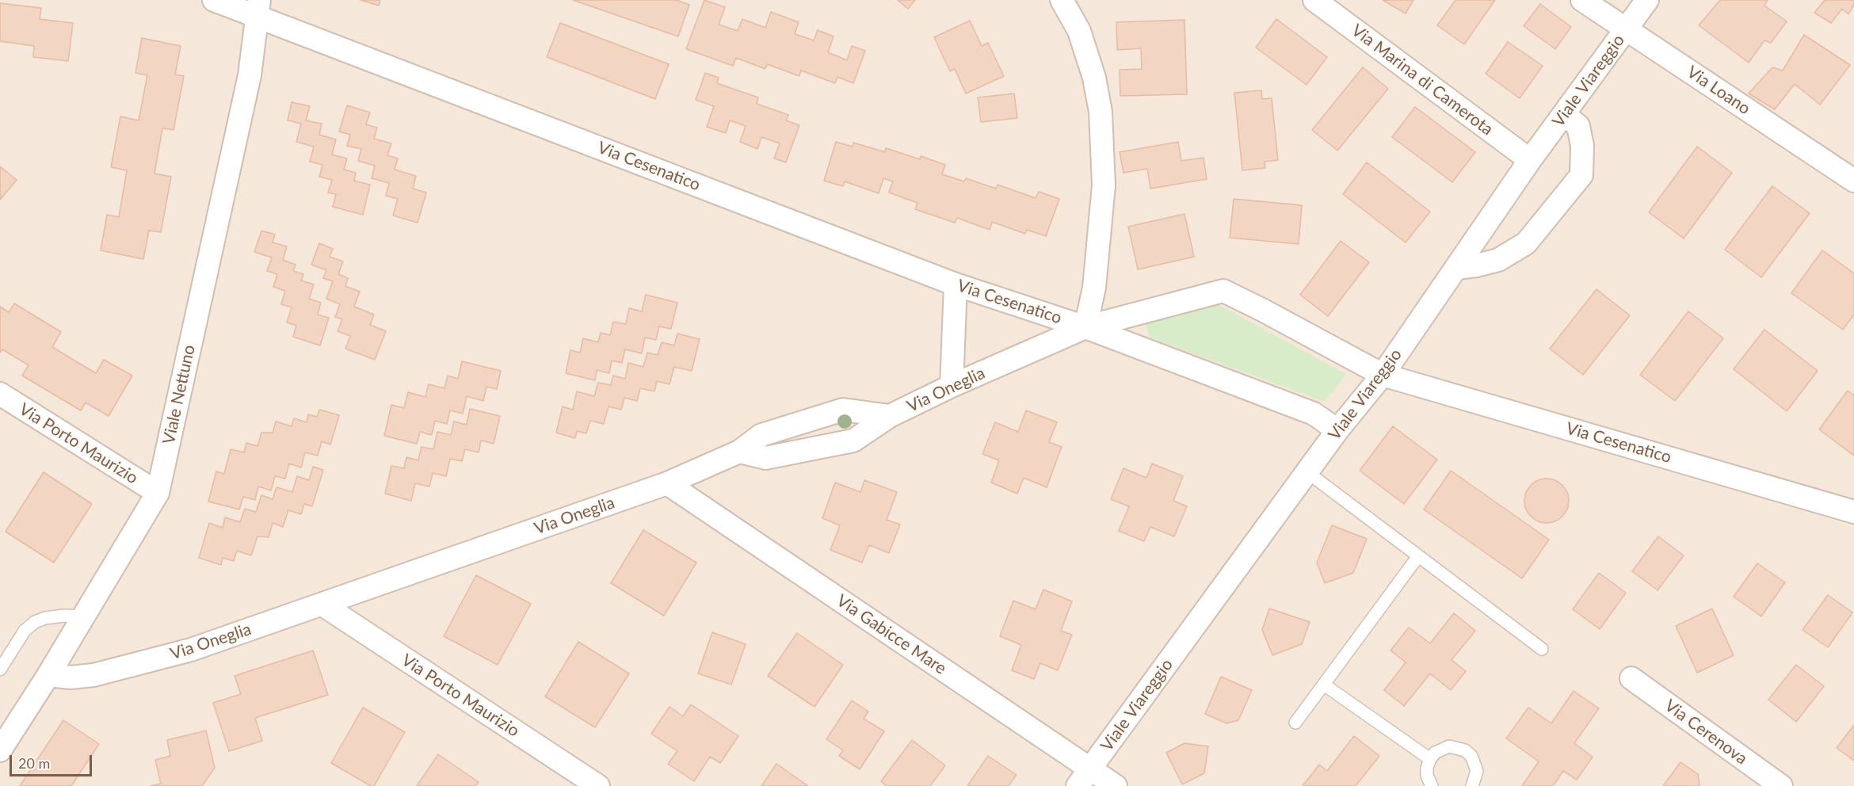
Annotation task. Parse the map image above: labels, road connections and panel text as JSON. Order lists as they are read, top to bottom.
{
  "streets": {
    "street": [
      "Via Marina di Camerota",
      "Viale Viareggio",
      "Via Loano",
      "Via Cesenatico",
      "Via Oneglia",
      "Viale Nettuno",
      "Via Porto Maurizio",
      "Via Gabicce Mare",
      "Via Cerenova"
    ]
  },
  "crossings": [
    ["Via Marina di Camerota", "Viale Viareggio"],
    ["Viale Viareggio", "Via Loano"],
    ["Viale Viareggio", "Via Cesenatico"],
    ["Viale Viareggio", "Via Oneglia"],
    ["Viale Viareggio", "Via Gabicce Mare"],
    ["Via Cesenatico", "Via Oneglia"],
    ["Via Cesenatico", "Viale Nettuno"],
    ["Via Oneglia", "Viale Nettuno"],
    ["Via Oneglia", "Via Porto Maurizio"],
    ["Via Oneglia", "Via Gabicce Mare"],
    ["Viale Nettuno", "Via Porto Maurizio"]
  ],
  "scale_bar": "20 m"
}
